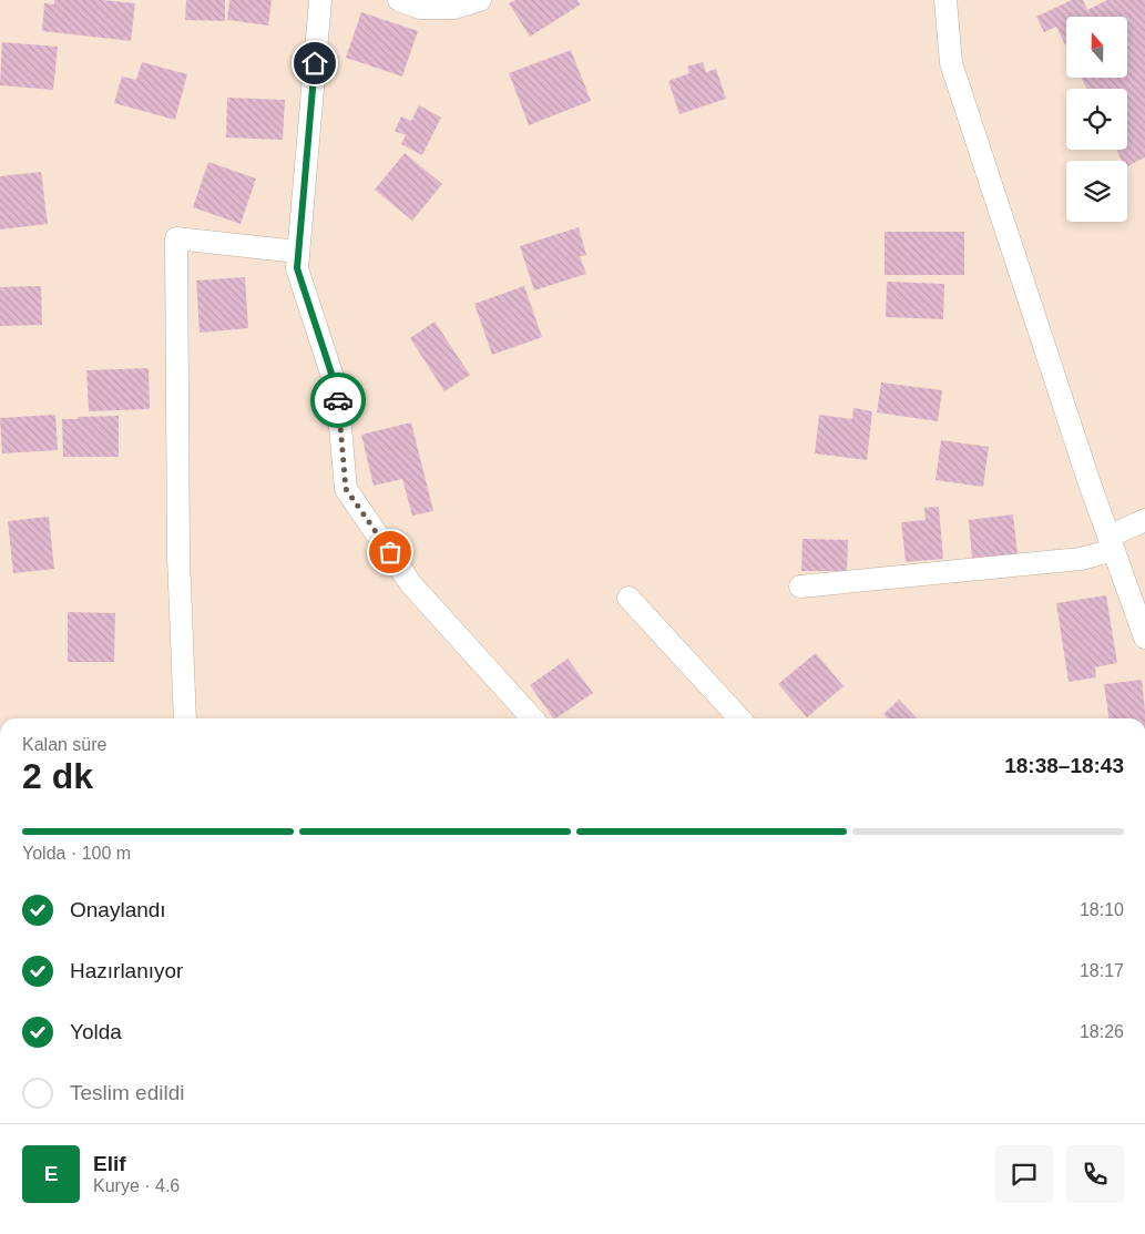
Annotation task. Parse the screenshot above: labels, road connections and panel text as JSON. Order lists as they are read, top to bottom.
{
  "north": "top",
  "page": {
    "heading": ["2 dk", "Kalan süre", "18:38–18:43"],
    "panel": ["Elif", "Kurye · 4.6"],
    "bar": "Yolda · 100 m",
    "list": [
      ["Onaylandı", "18:10"],
      ["Hazırlanıyor", "18:17"],
      ["Yolda", "18:26"],
      "Teslim edildi"
    ],
    "round": "E"
  }
}
